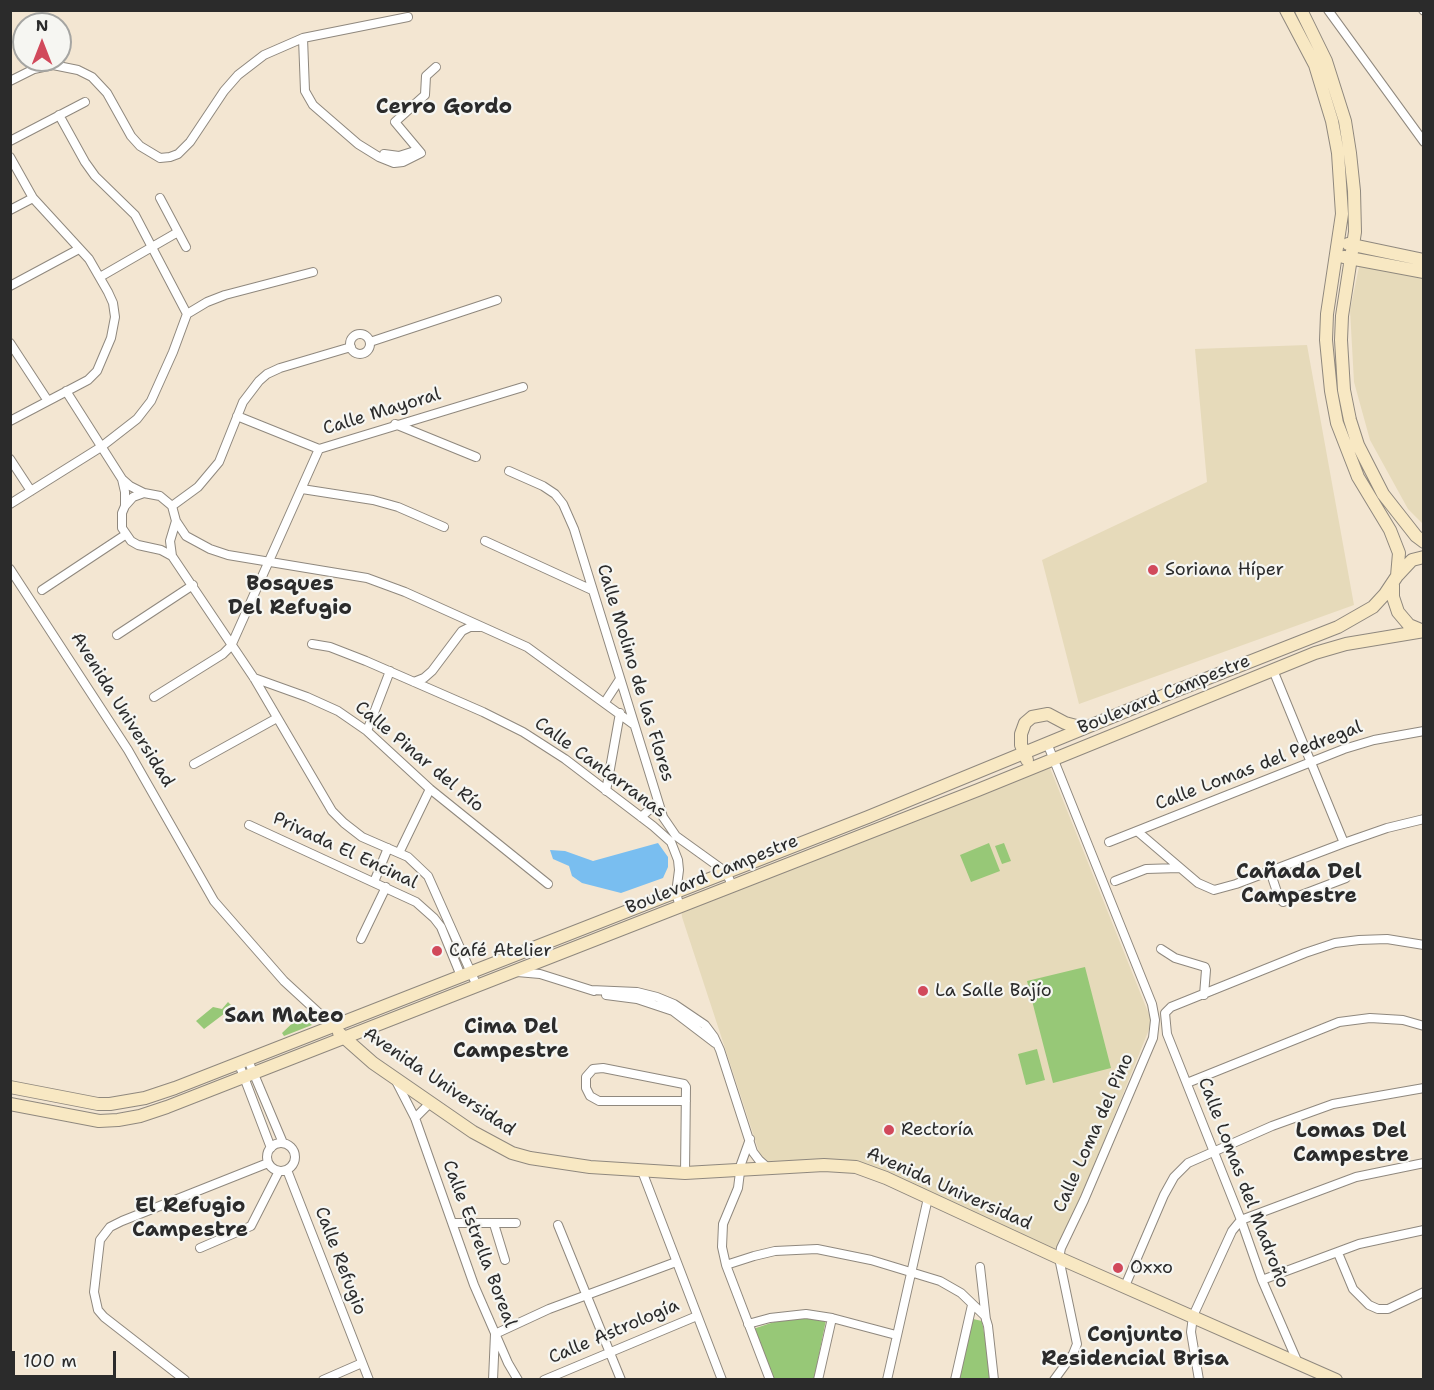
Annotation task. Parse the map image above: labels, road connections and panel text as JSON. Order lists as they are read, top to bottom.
{
  "streets": {
    "street": [
      "Calle Mayoral",
      "Calle Molino de las Flores",
      "Boulevard Campestre",
      "Avenida Universidad",
      "Calle Pinar del Río",
      "Calle Lomas del Pedregal",
      "Calle Cantarranas",
      "Privada El Encinal",
      "Calle Loma del Pino",
      "Calle Lomas del Madroño",
      "Calle Estrella Boreal",
      "Calle Refugio",
      "Calle Astrología"
    ]
  },
  "crossings": [
    ["Calle Molino de las Flores", "Boulevard Campestre"],
    ["Boulevard Campestre", "Avenida Universidad"],
    ["Boulevard Campestre", "Calle Cantarranas"],
    ["Boulevard Campestre", "Calle Loma del Pino"],
    ["Avenida Universidad", "Calle Loma del Pino"],
    ["Avenida Universidad", "Calle Lomas del Madroño"],
    ["Avenida Universidad", "Calle Estrella Boreal"]
  ],
  "districts": [
    "Cerro Gordo",
    "Bosques Del Refugio",
    "Cañada Del Campestre",
    "San Mateo",
    "Cima Del Campestre",
    "Lomas Del Campestre",
    "El Refugio Campestre",
    "Conjunto Residencial Brisa"
  ],
  "places": [
    "Soriana Híper",
    "Café Atelier",
    "La Salle Bajío",
    "Rectoría",
    "Oxxo"
  ],
  "scale_bar": "100 m",
  "north": "top"
}
